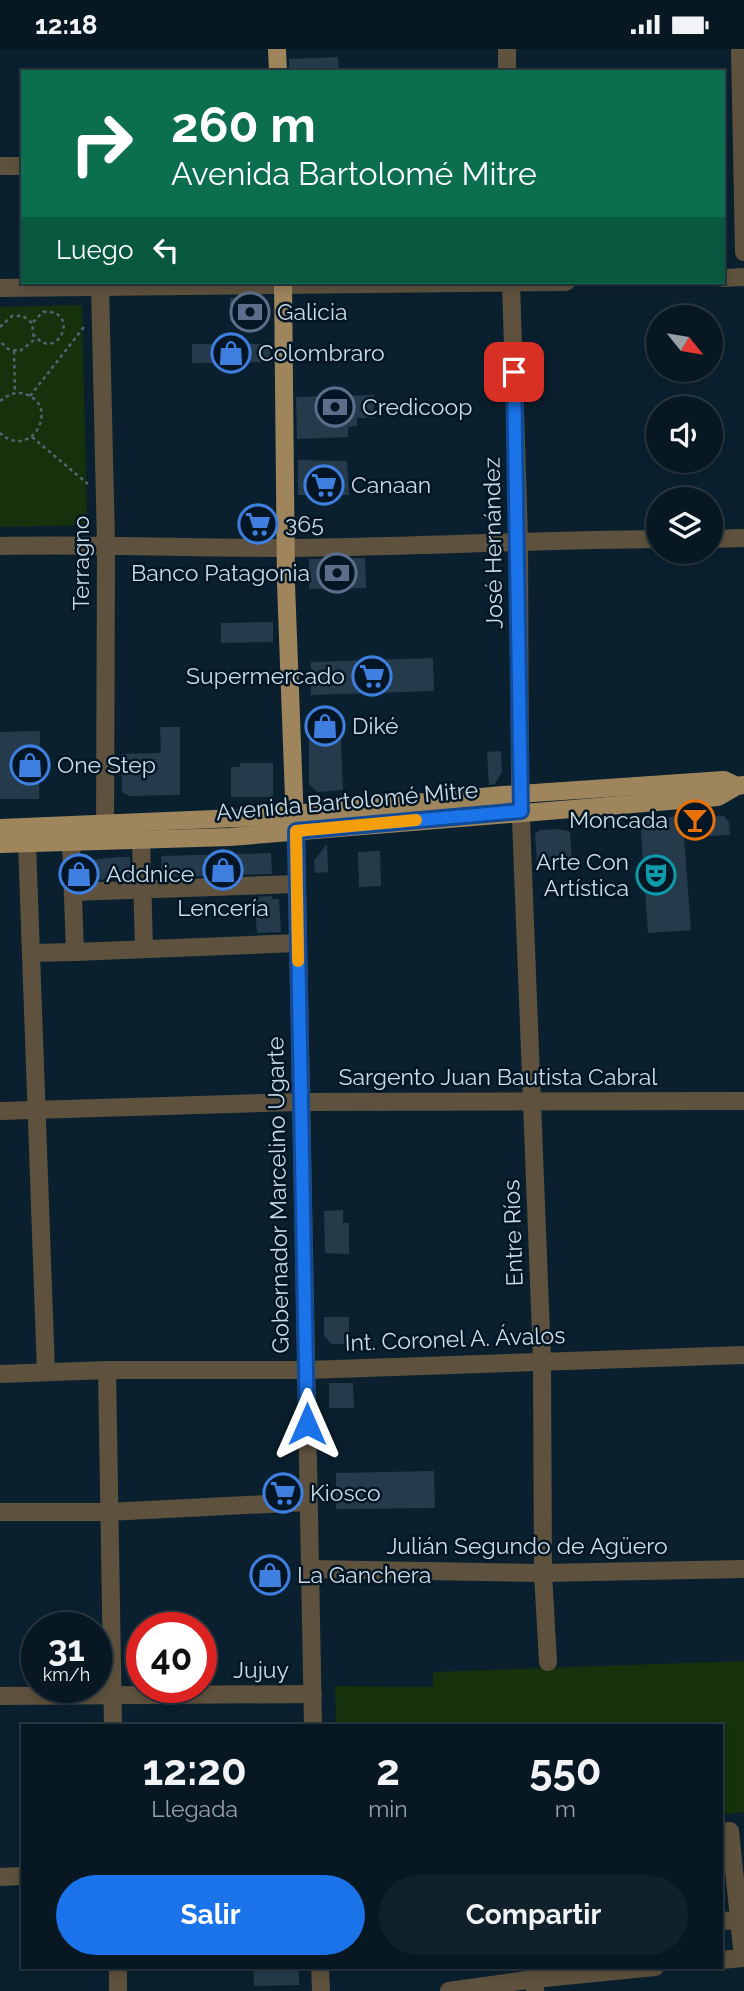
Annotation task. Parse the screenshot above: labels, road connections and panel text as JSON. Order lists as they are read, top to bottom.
{
  "streets": {
    "main road": ["Avenida Bartolomé Mitre"],
    "street": [
      "José Hernández",
      "Terragno",
      "Sargento Juan Bautista Cabral",
      "Gobernador Marcelino Ugarte",
      "Entre Ríos",
      "Int. Coronel A. Ávalos",
      "Julián Segundo de Agüero",
      "Jujuy"
    ]
  },
  "crossings": [
    ["José Hernández", "Avenida Bartolomé Mitre"],
    ["José Hernández", "Entre Ríos"],
    ["Terragno", "Avenida Bartolomé Mitre"],
    ["Avenida Bartolomé Mitre", "Gobernador Marcelino Ugarte"],
    ["Avenida Bartolomé Mitre", "Entre Ríos"],
    ["Sargento Juan Bautista Cabral", "Gobernador Marcelino Ugarte"],
    ["Sargento Juan Bautista Cabral", "Entre Ríos"],
    ["Gobernador Marcelino Ugarte", "Int. Coronel A. Ávalos"],
    ["Gobernador Marcelino Ugarte", "Julián Segundo de Agüero"],
    ["Gobernador Marcelino Ugarte", "Jujuy"],
    ["Entre Ríos", "Int. Coronel A. Ávalos"],
    ["Entre Ríos", "Julián Segundo de Agüero"]
  ],
  "places": {
    "bank": ["Galicia", "Credicoop", "Banco Patagonia"],
    "shop": [
      "Colombraro",
      "Diké",
      "One Step",
      "Lencería",
      "Addnice",
      "La Ganchera"
    ],
    "supermarket": [
      "Canaan",
      "365",
      "Supermercado",
      "Kiosco"
    ],
    "bar": ["Moncada"],
    "theatre": ["Arte Con Artística"]
  },
  "north": "bottom right",
  "page": {
    "status": "12:18",
    "turn": ["260 m", "Avenida Bartolomé Mitre"],
    "then": "Luego",
    "speed": "31 km/h",
    "limit": "40",
    "eta": [
      "12:20",
      "Llegada",
      "2",
      "min",
      "550",
      "m"
    ],
    "buttons": ["Salir", "Compartir"]
  }
}
